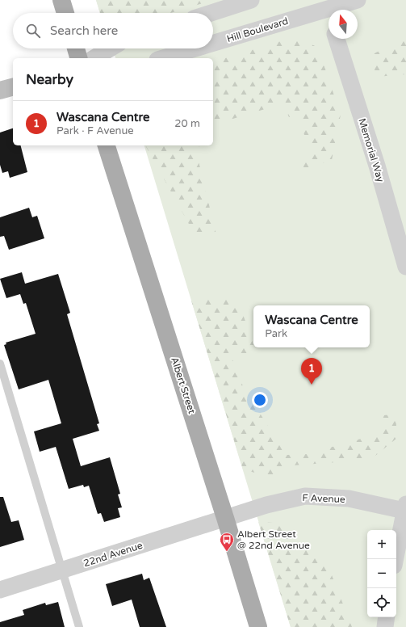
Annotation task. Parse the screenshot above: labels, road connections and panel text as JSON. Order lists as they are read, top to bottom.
{
  "streets": {
    "main road": ["Albert Street"],
    "street": [
      "Hill Boulevard",
      "Memorial Way",
      "F Avenue",
      "22nd Avenue"
    ]
  },
  "crossings": [
    ["Albert Street", "F Avenue"],
    ["Albert Street", "22nd Avenue"],
    ["F Avenue", "22nd Avenue"]
  ],
  "places": {
    "bus stop": ["Albert Street @ 22nd Avenue"]
  },
  "north": "top",
  "page": {
    "search": "Search here",
    "heading": "Nearby",
    "list": [
      {
        "mark": "1",
        "name": "Wascana Centre",
        "note": "Park · F Avenue",
        "value": "20 m"
      }
    ],
    "popup": ["Wascana Centre", "Park"],
    "pins": "1",
    "map_buttons": ["+", "−"]
  }
}
